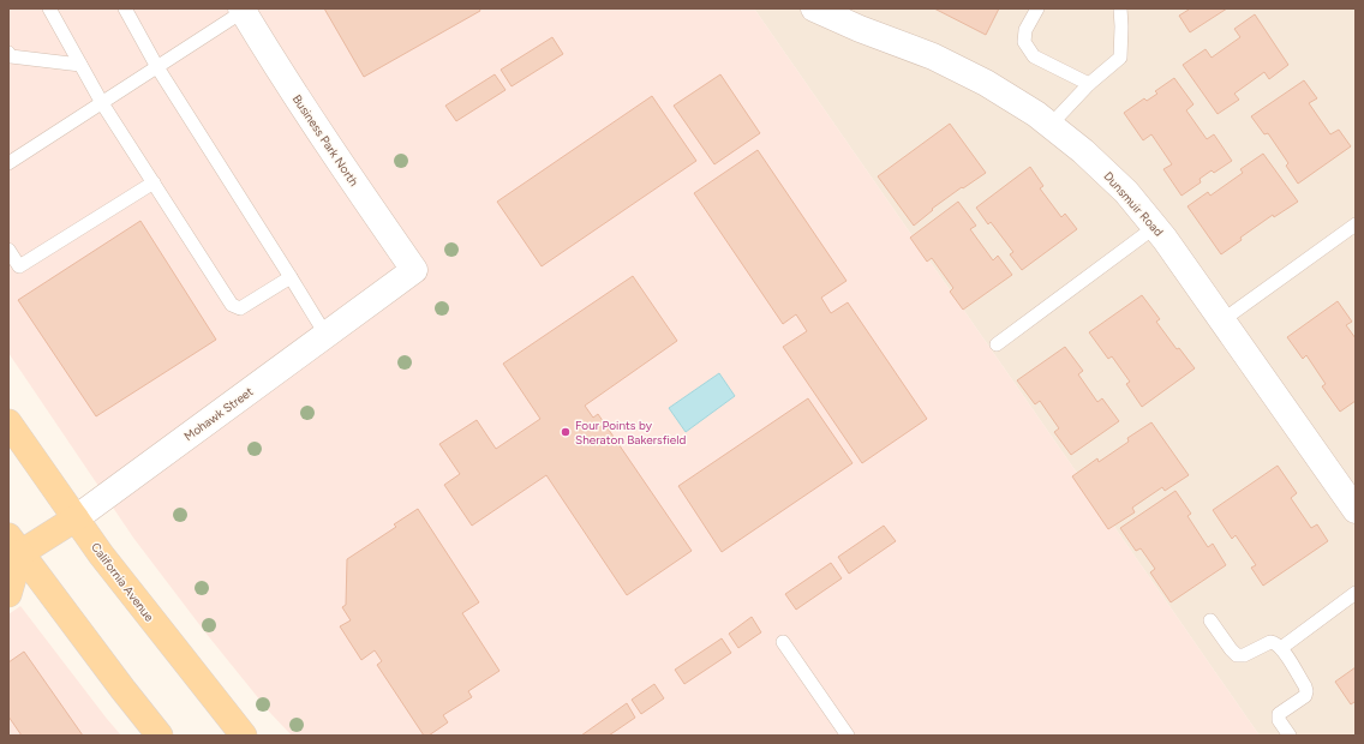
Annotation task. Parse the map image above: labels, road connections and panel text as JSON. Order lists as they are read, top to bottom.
{
  "streets": {
    "main road": ["Mohawk Street", "California Avenue"],
    "street": ["Business Park North", "Dunsmuir Road"]
  },
  "crossings": [
    ["Business Park North", "Mohawk Street"],
    ["Mohawk Street", "California Avenue"]
  ],
  "places": ["Four Points by Sheraton Bakersfield"]
}
